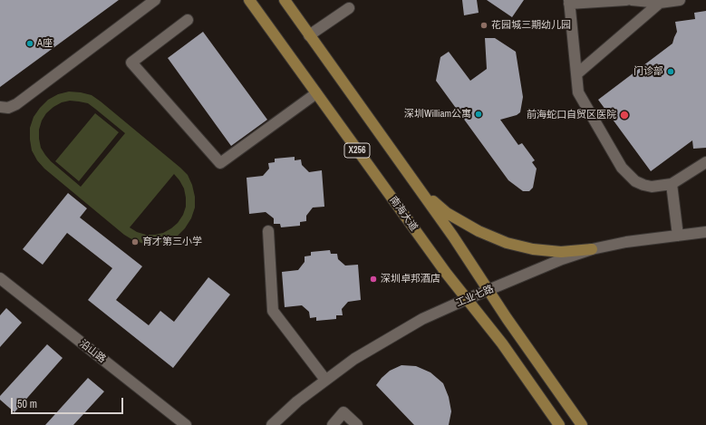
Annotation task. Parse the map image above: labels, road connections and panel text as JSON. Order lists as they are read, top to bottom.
{
  "streets": {
    "main road": ["X256", "南海大道"],
    "street": ["工业七路", "沿山路"]
  },
  "crossings": [
    ["X256", "工业七路"],
    ["南海大道", "工业七路"]
  ],
  "places": [
    "花园城三期幼儿园",
    "A座",
    "门诊部",
    "深圳William公寓",
    "前海蛇口自贸区医院",
    "育才第三小学",
    "深圳卓邦酒店"
  ],
  "scale_bar": "50 m"
}
